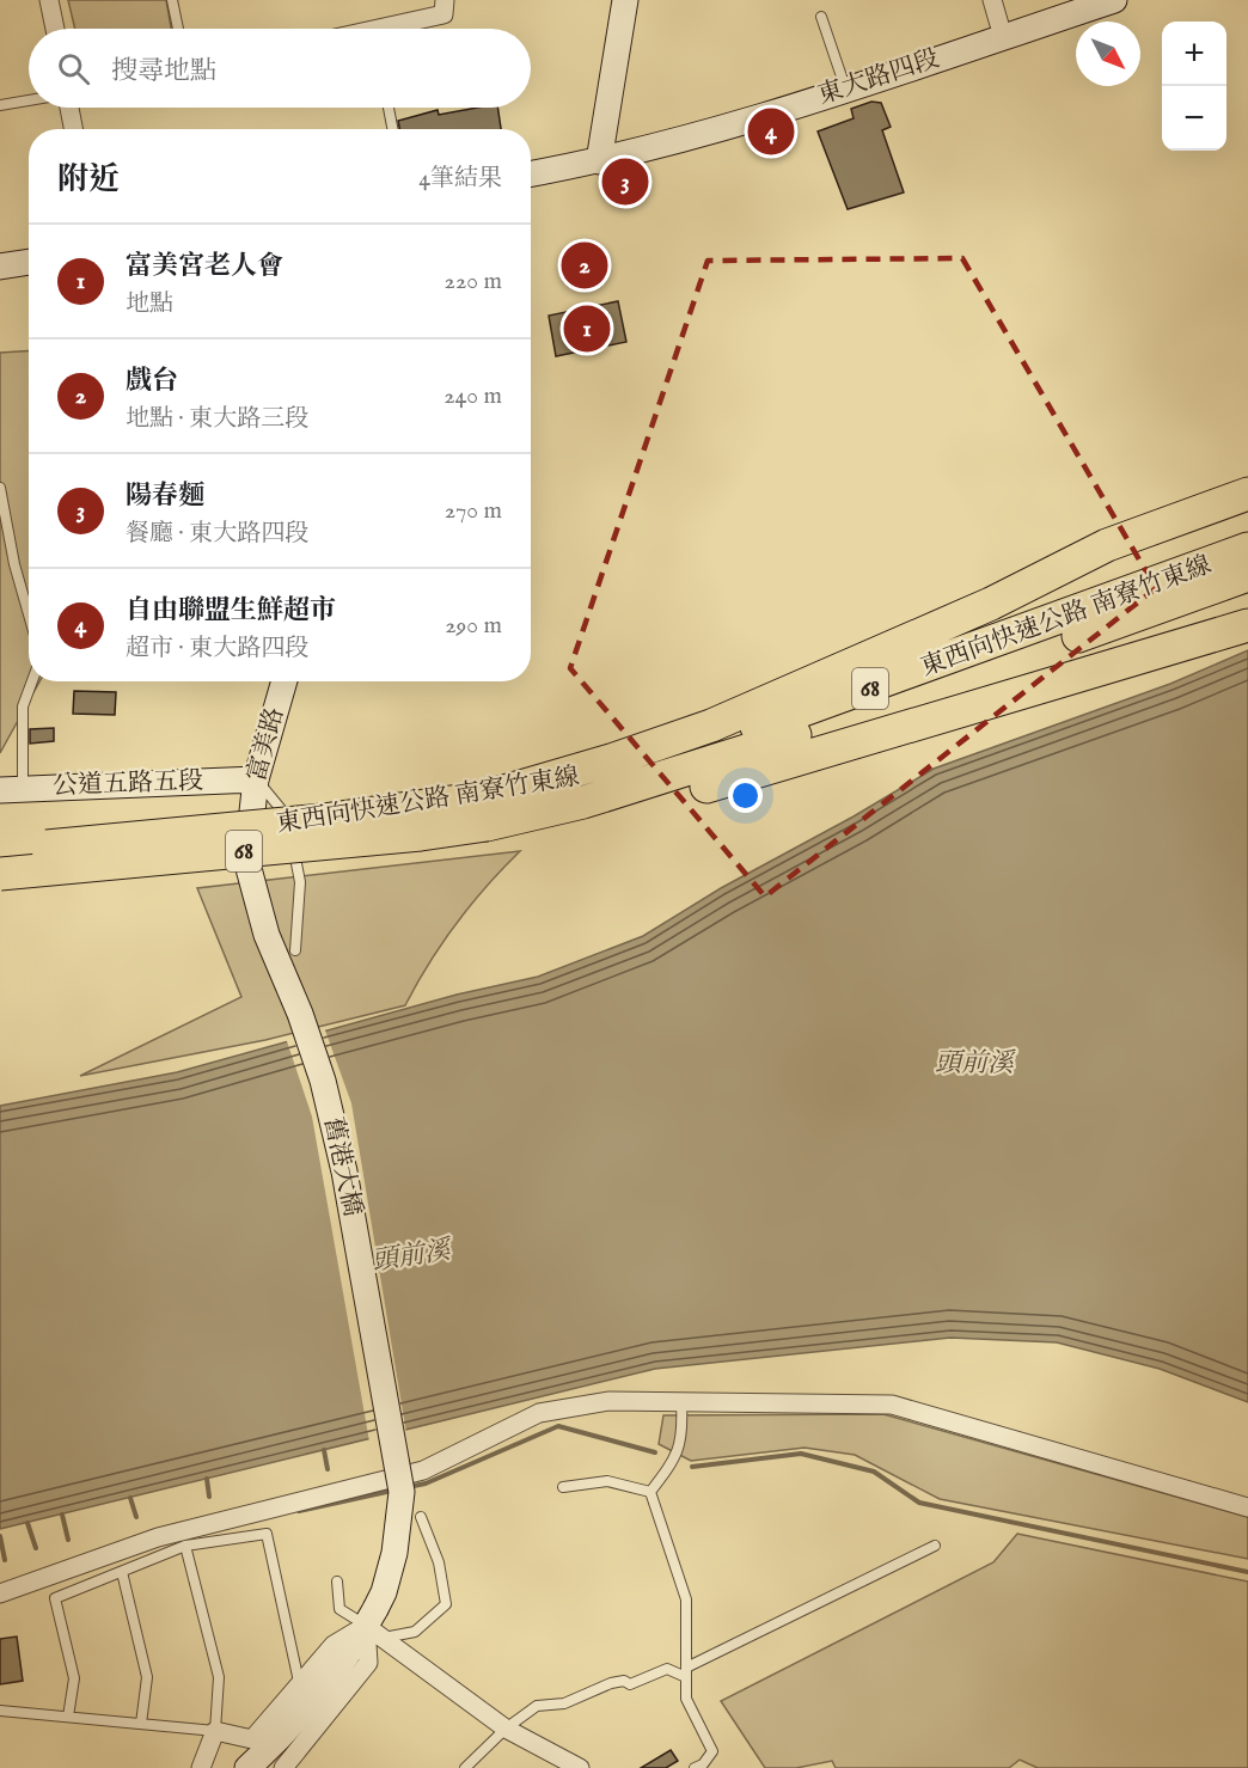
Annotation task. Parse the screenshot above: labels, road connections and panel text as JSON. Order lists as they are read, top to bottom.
{
  "streets": {
    "highway": ["東西向快速公路 南寮竹東線", "68"],
    "main road": [
      "東大路四段",
      "富美路",
      "公道五路五段",
      "舊港大橋"
    ]
  },
  "crossings": [
    ["富美路", "公道五路五段"],
    ["富美路", "舊港大橋"]
  ],
  "water": ["頭前溪"],
  "north": "bottom right",
  "page": {
    "map_buttons": ["+", "−"],
    "search": "搜尋地點",
    "pins": [
      "4",
      "3",
      "2",
      "1"
    ],
    "heading": ["附近", "4筆結果"],
    "list": [
      {
        "mark": "1",
        "name": "富美宮老人會",
        "note": "地點",
        "value": "220 m"
      },
      {
        "mark": "2",
        "name": "戲台",
        "note": "地點 · 東大路三段",
        "value": "240 m"
      },
      {
        "mark": "3",
        "name": "陽春麵",
        "note": "餐廳 · 東大路四段",
        "value": "270 m"
      },
      {
        "mark": "4",
        "name": "自由聯盟生鮮超市",
        "note": "超市 · 東大路四段",
        "value": "290 m"
      }
    ]
  }
}
